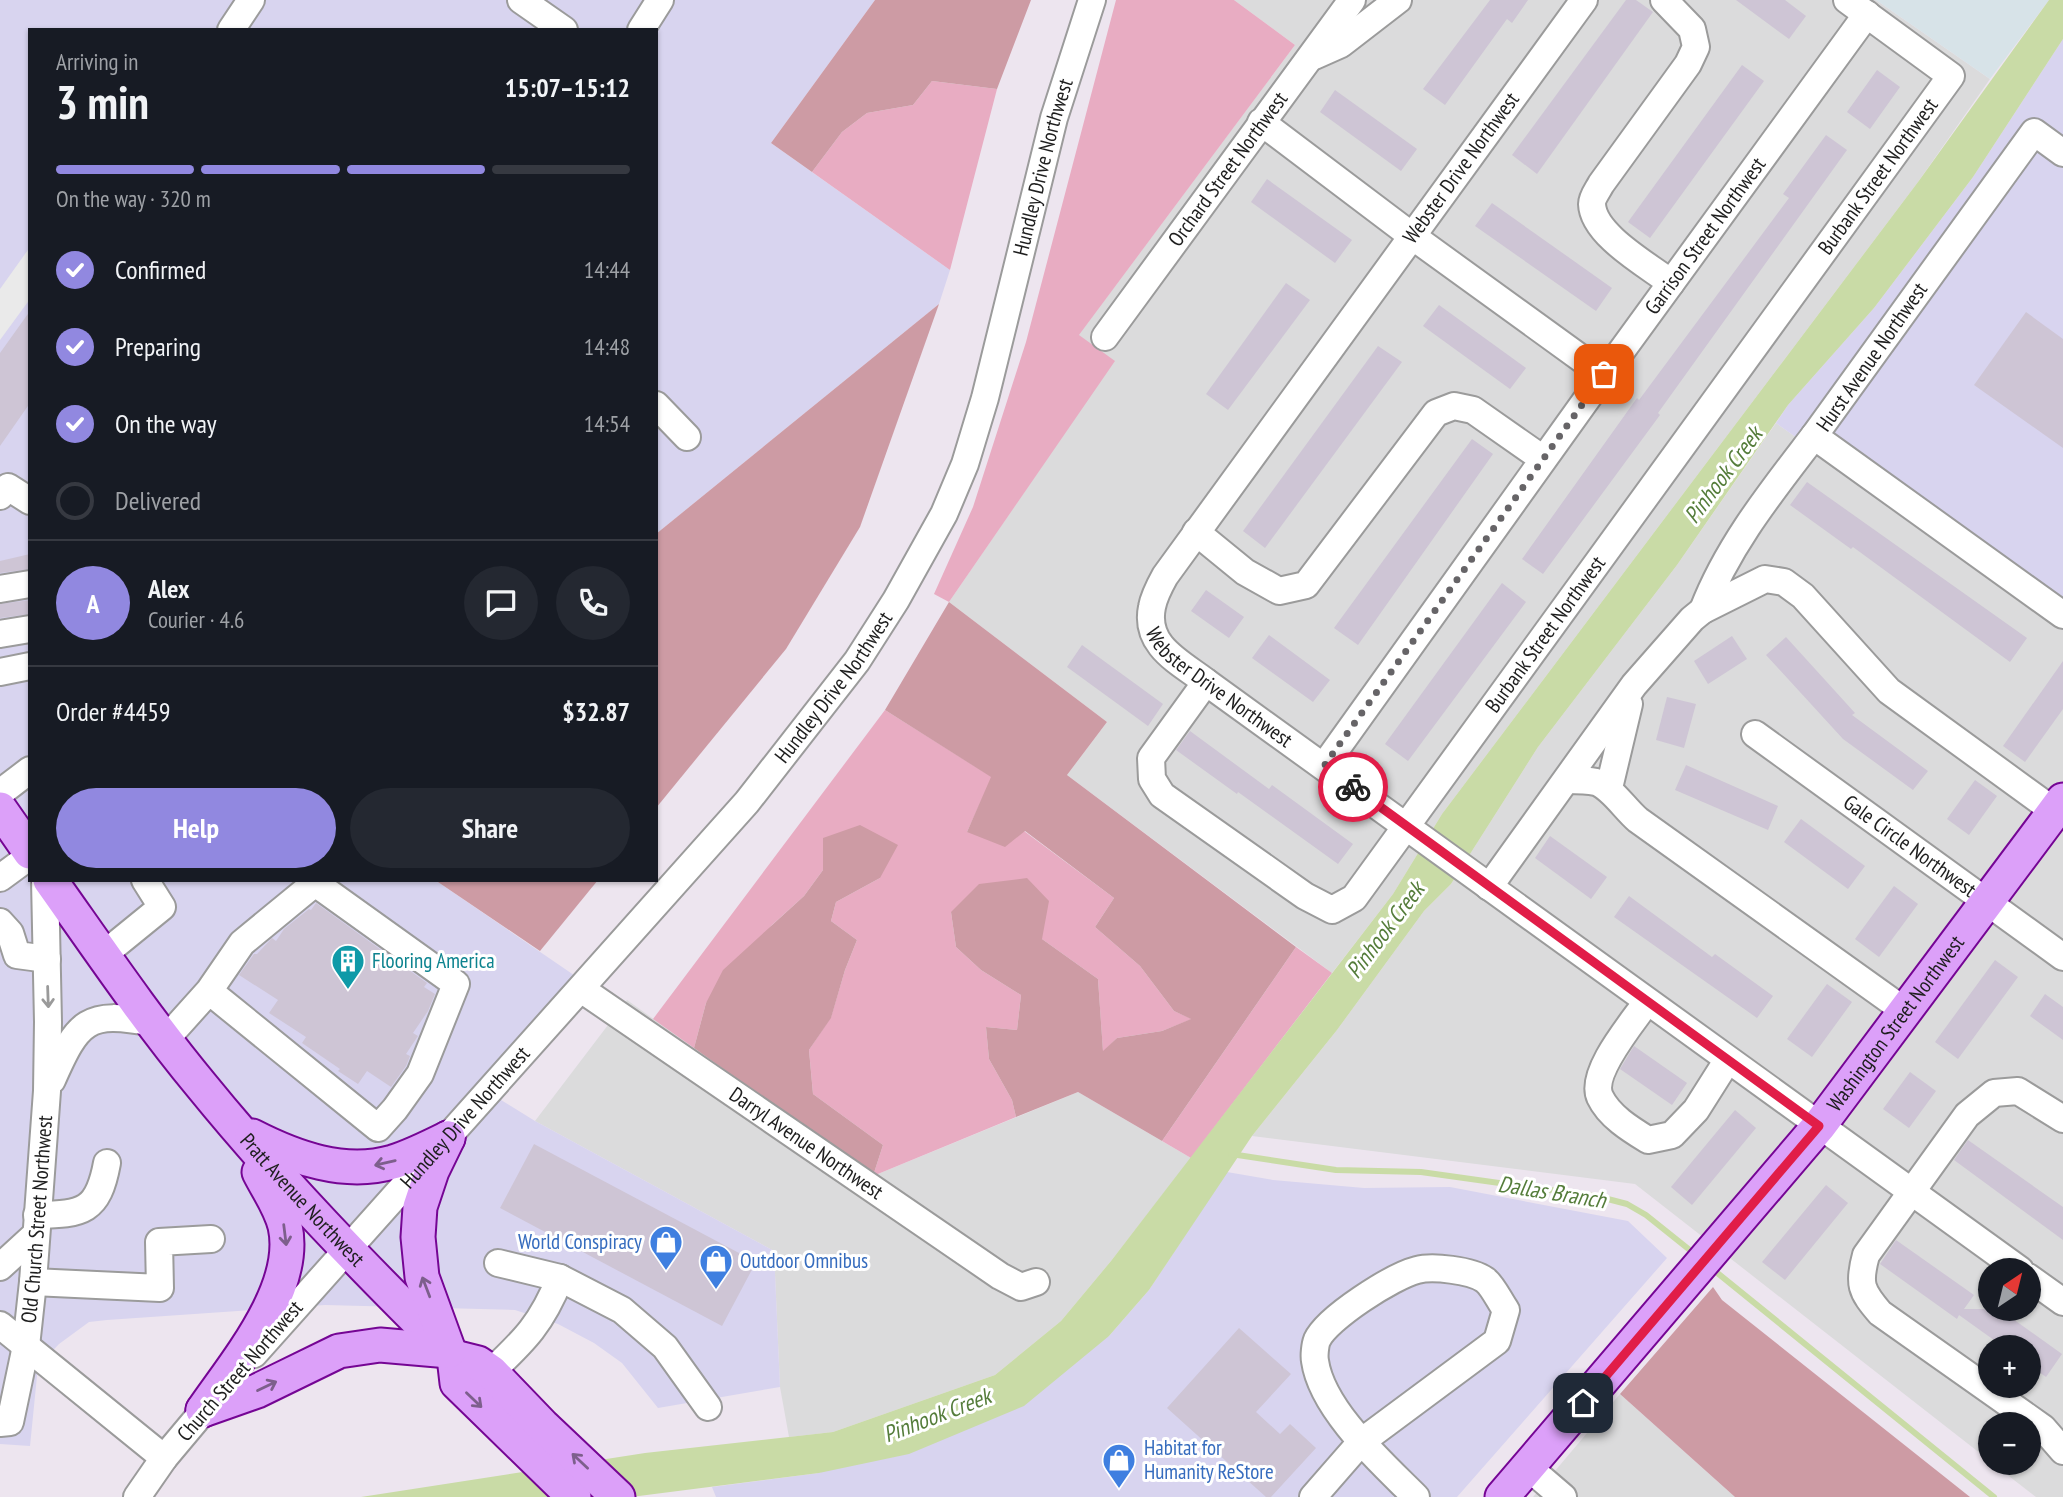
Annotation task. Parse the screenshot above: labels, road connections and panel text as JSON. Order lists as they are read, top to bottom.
{
  "streets": {
    "main road": ["Washington Street Northwest", "Pratt Avenue Northwest"],
    "street": [
      "Hundley Drive Northwest",
      "Orchard Street Northwest",
      "Webster Drive Northwest",
      "Burbank Street Northwest",
      "Garrison Street Northwest",
      "Hurst Avenue Northwest",
      "Gale Circle Northwest",
      "Darryl Avenue Northwest",
      "Old Church Street Northwest",
      "Church Street Northwest"
    ]
  },
  "crossings": [
    ["Hundley Drive Northwest", "Darryl Avenue Northwest"],
    ["Hundley Drive Northwest", "Pratt Avenue Northwest"],
    ["Hundley Drive Northwest", "Church Street Northwest"],
    ["Webster Drive Northwest", "Burbank Street Northwest"],
    ["Webster Drive Northwest", "Garrison Street Northwest"],
    ["Webster Drive Northwest", "Washington Street Northwest"],
    ["Burbank Street Northwest", "Garrison Street Northwest"],
    ["Gale Circle Northwest", "Washington Street Northwest"],
    ["Pratt Avenue Northwest", "Old Church Street Northwest"],
    ["Pratt Avenue Northwest", "Church Street Northwest"]
  ],
  "water": ["Pinhook Creek", "Dallas Branch"],
  "places": {
    "building": ["Flooring America"],
    "shop": ["World Conspiracy", "Outdoor Omnibus", "Habitat for Humanity ReStore"]
  },
  "north": "top right",
  "page": {
    "heading": ["3 min", "Arriving in", "15:07–15:12"],
    "panel": [
      "Alex",
      "Courier · 4.6",
      "Order #4459",
      "$32.87"
    ],
    "bar": "On the way · 320 m",
    "list": [
      ["Confirmed", "14:44"],
      ["Preparing", "14:48"],
      ["On the way", "14:54"],
      "Delivered"
    ],
    "round": "A",
    "buttons": ["Help", "Share"],
    "map_buttons": ["+", "−"]
  }
}
